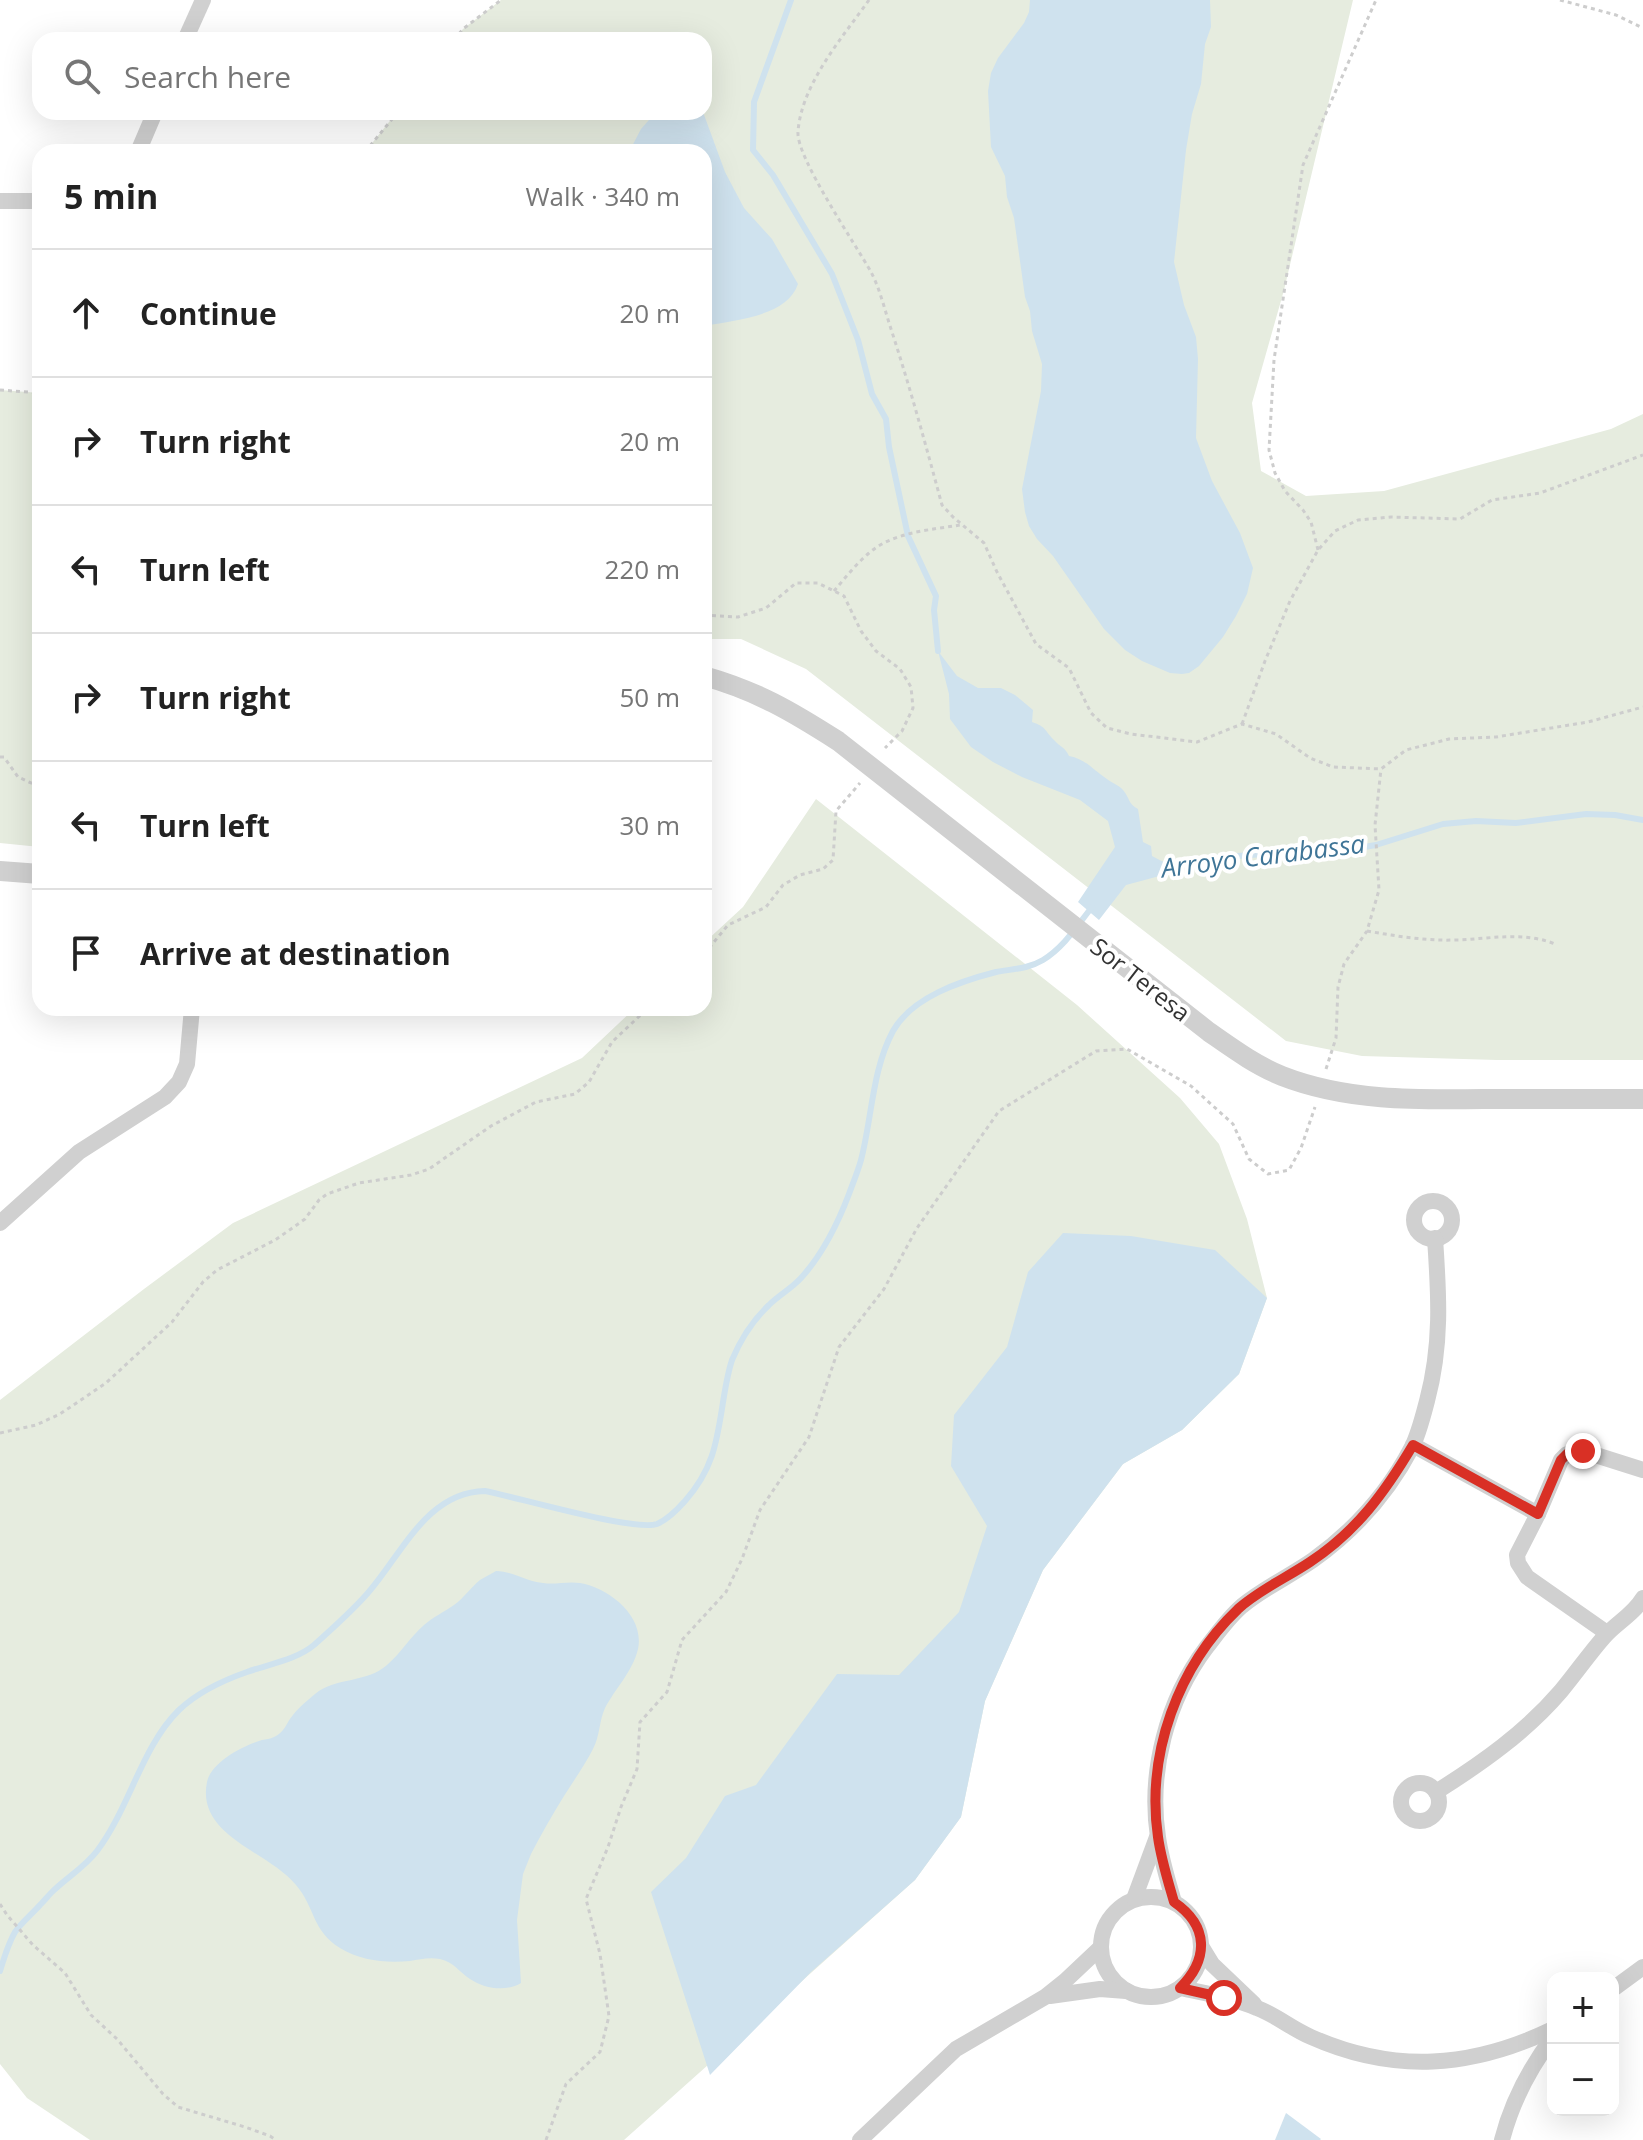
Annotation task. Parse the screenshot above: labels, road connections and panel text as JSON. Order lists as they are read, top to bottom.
{
  "streets": {
    "street": ["Sor Teresa"]
  },
  "water": ["Arroyo Carabassa"],
  "page": {
    "search": "Search here",
    "heading": ["5 min", "Walk · 340 m"],
    "list": [
      ["Continue", "20 m"],
      ["Turn right", "20 m"],
      ["Turn left", "220 m"],
      ["Turn right", "50 m"],
      ["Turn left", "30 m"],
      "Arrive at destination"
    ],
    "map_buttons": ["+", "−"]
  }
}
